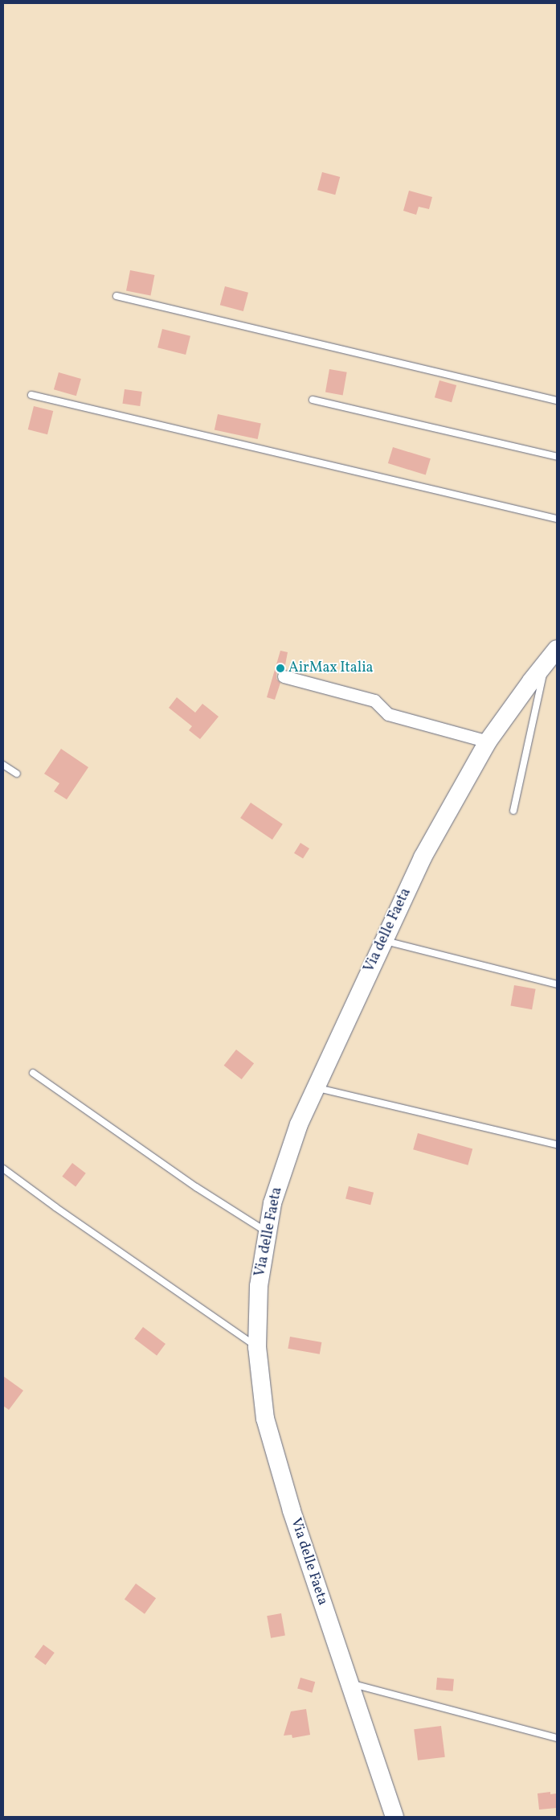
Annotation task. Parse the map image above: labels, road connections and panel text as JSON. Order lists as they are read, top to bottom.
{
  "streets": {
    "street": ["Via delle Faeta"]
  },
  "places": ["AirMax Italia"]
}
